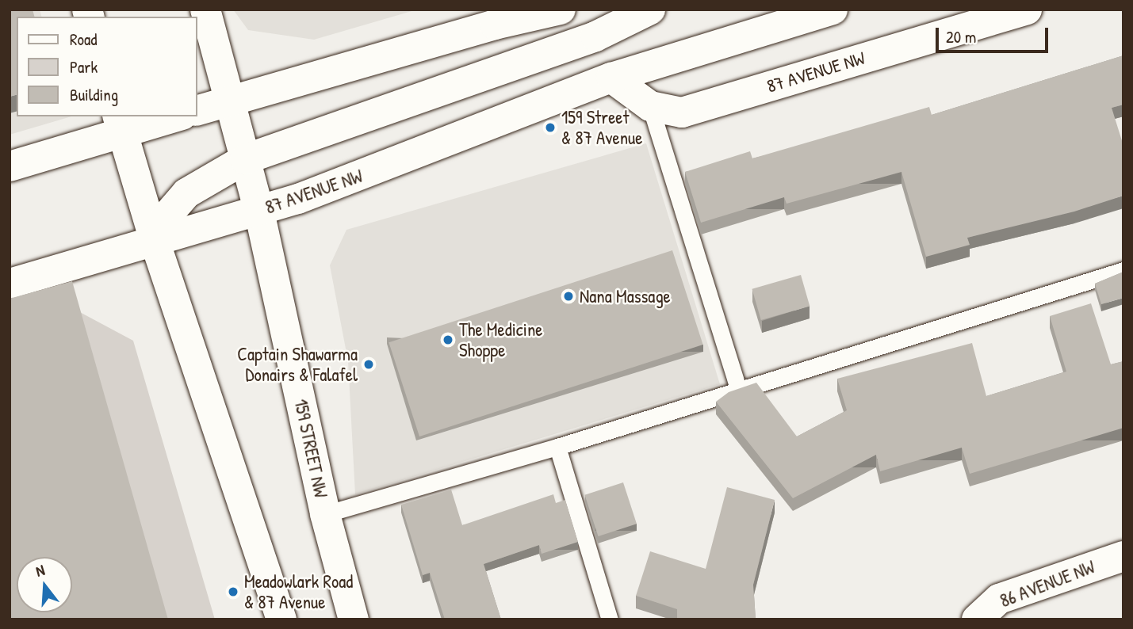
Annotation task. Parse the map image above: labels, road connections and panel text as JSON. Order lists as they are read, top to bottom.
{
  "streets": {
    "main road": ["87 AVENUE NW", "159 STREET NW", "86 AVENUE NW"]
  },
  "crossings": [
    ["87 AVENUE NW", "159 STREET NW"]
  ],
  "places": [
    "159 Street & 87 Avenue",
    "Nana Massage",
    "The Medicine Shoppe",
    "Captain Shawarma Donairs & Falafel",
    "Meadowlark Road & 87 Avenue"
  ],
  "legend": ["Road", "Park", "Building"],
  "scale_bar": "20 m",
  "north": "top"
}
